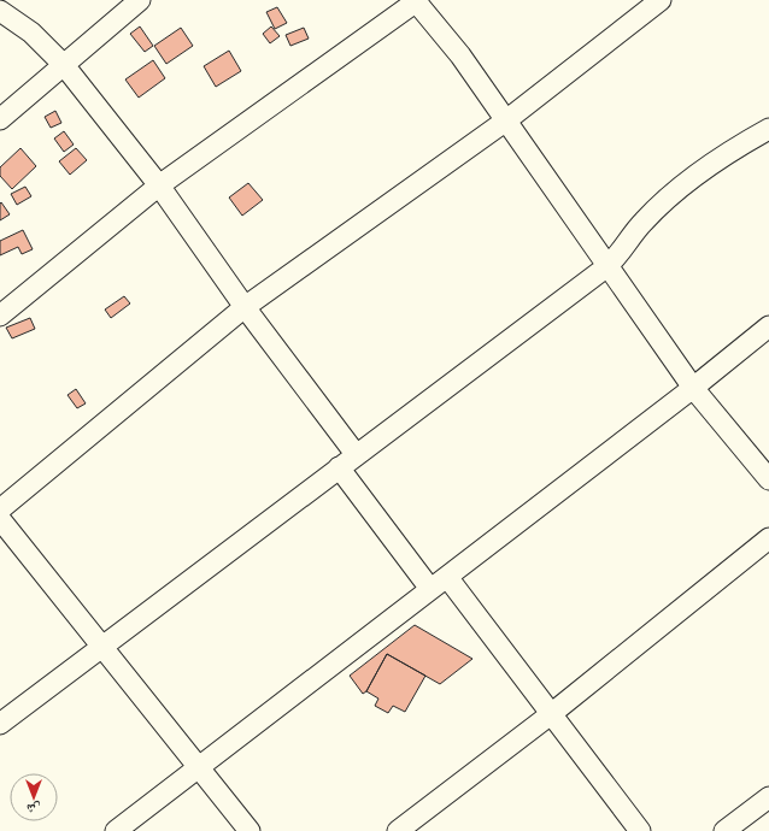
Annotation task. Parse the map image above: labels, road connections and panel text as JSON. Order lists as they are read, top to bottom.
{
  "north": "bottom"
}
